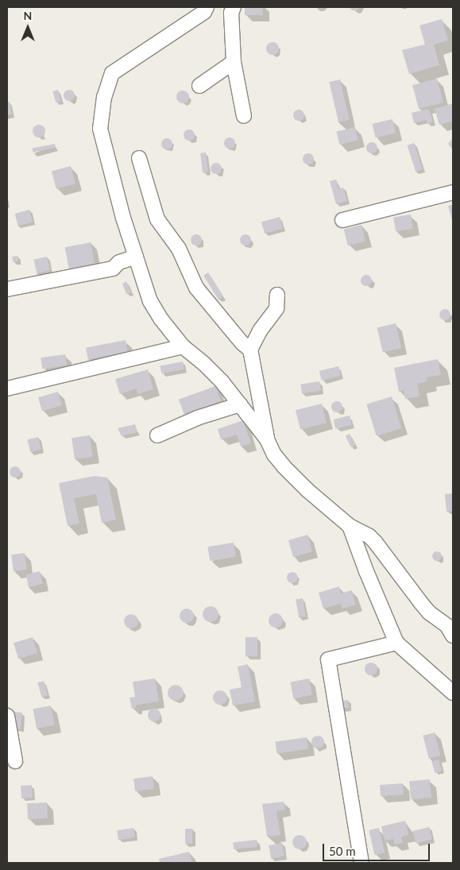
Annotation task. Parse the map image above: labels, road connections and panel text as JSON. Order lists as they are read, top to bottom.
{
  "scale_bar": "50 m",
  "north": "top"
}
